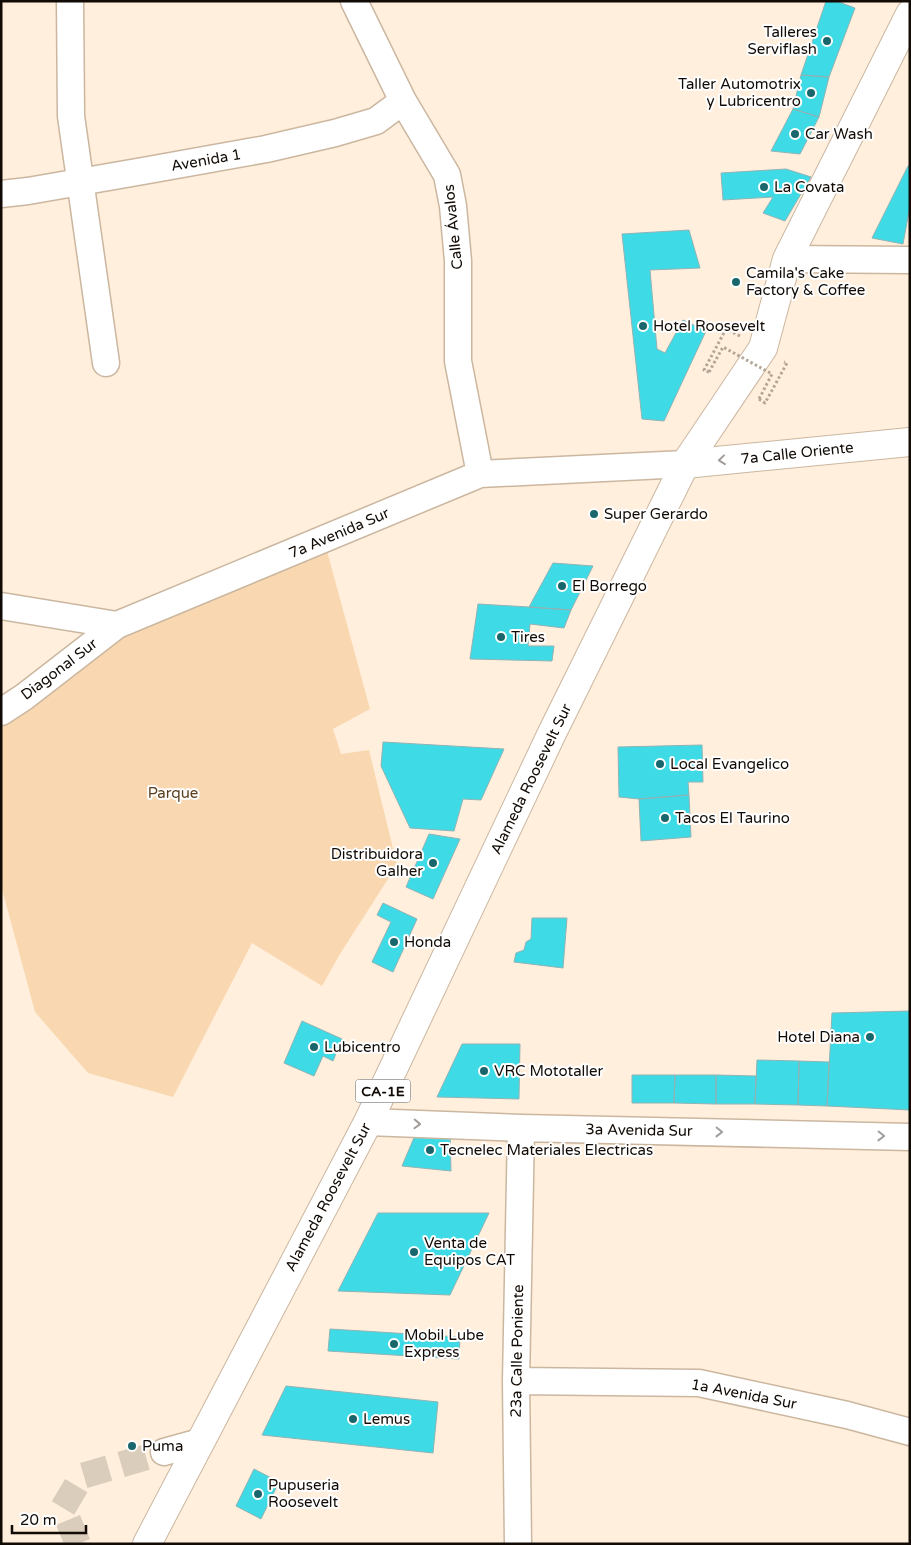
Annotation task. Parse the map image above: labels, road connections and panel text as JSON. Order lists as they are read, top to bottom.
{
  "streets": {
    "main road": ["7a Calle Oriente", "Alameda Roosevelt Sur", "CA-1E"],
    "street": [
      "Avenida 1",
      "Calle Ávalos",
      "7a Avenida Sur",
      "Diagonal Sur",
      "3a Avenida Sur",
      "23a Calle Poniente",
      "1a Avenida Sur"
    ]
  },
  "crossings": [
    ["Avenida 1", "Calle Ávalos"],
    ["Calle Ávalos", "7a Avenida Sur"],
    ["7a Calle Oriente", "7a Avenida Sur"],
    ["7a Calle Oriente", "Alameda Roosevelt Sur"],
    ["7a Avenida Sur", "Diagonal Sur"],
    ["7a Avenida Sur", "Alameda Roosevelt Sur"],
    ["Alameda Roosevelt Sur", "3a Avenida Sur"],
    ["3a Avenida Sur", "23a Calle Poniente"],
    ["23a Calle Poniente", "1a Avenida Sur"]
  ],
  "one_way": ["7a Calle Oriente", "3a Avenida Sur"],
  "parks": ["Parque"],
  "places": [
    "Talleres Serviflash",
    "Taller Automotrix y Lubricentro",
    "Car Wash",
    "La Covata",
    "Camila's Cake Factory & Coffee",
    "Hotel Roosevelt",
    "Super Gerardo",
    "El Borrego",
    "Tires",
    "Local Evangelico",
    "Tacos El Taurino",
    "Distribuidora Galher",
    "Honda",
    "Hotel Diana",
    "Lubicentro",
    "VRC Mototaller",
    "Tecnelec Materiales Electricas",
    "Venta de Equipos CAT",
    "Mobil Lube Express",
    "Lemus",
    "Puma",
    "Pupuseria Roosevelt"
  ],
  "scale_bar": "20 m"
}
